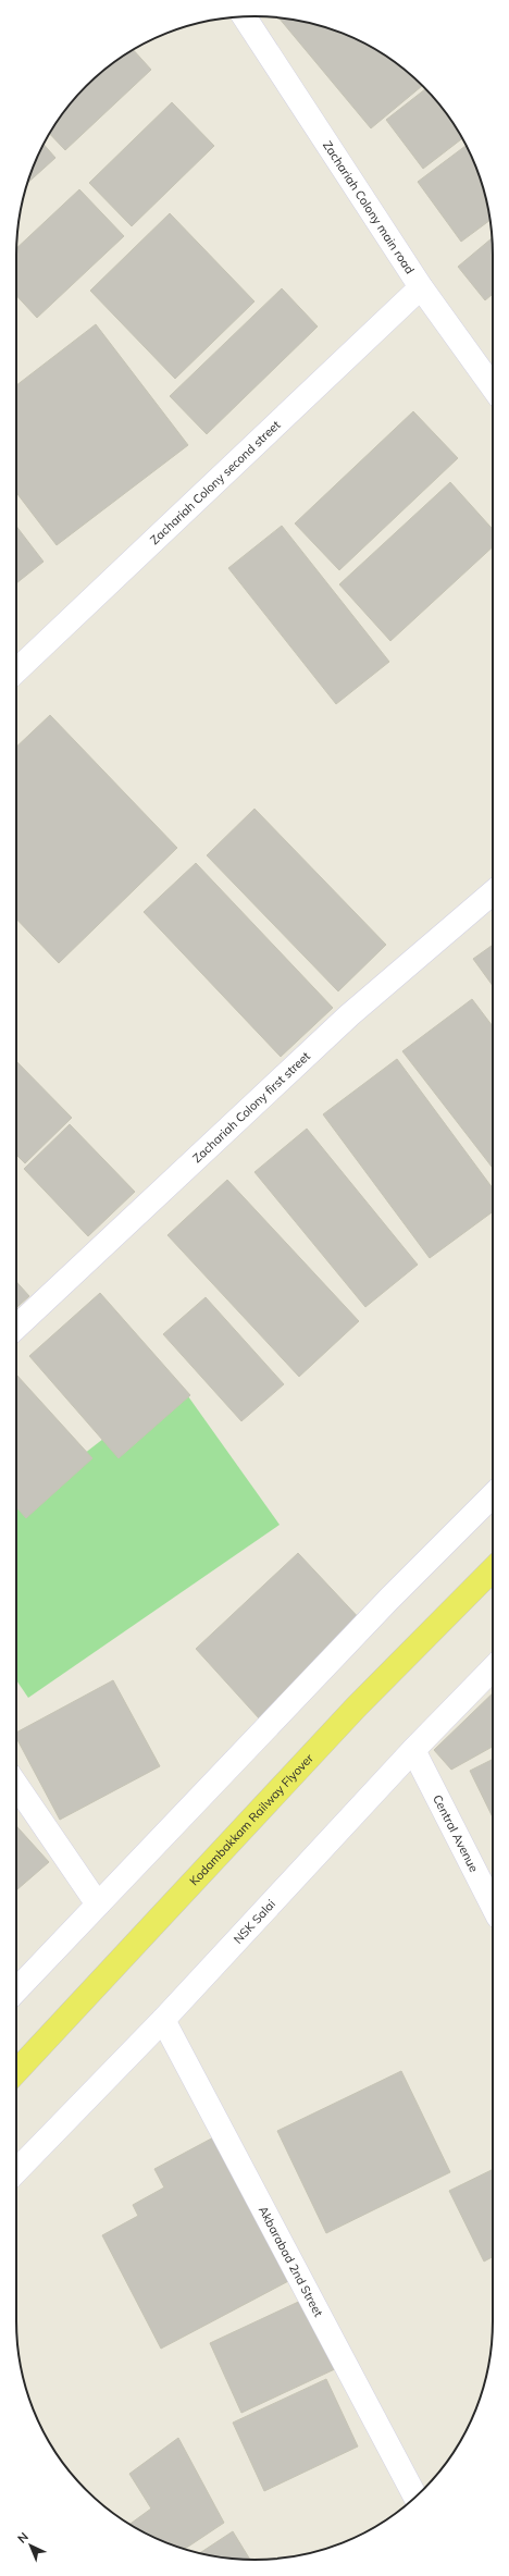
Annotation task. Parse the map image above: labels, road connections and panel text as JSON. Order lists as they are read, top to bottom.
{
  "streets": {
    "main road": ["Kodambakkam Railway Flyover"],
    "street": [
      "Zachariah Colony main road",
      "Zachariah Colony second street",
      "Zachariah Colony first street",
      "Central Avenue",
      "NSK Salai",
      "Akbarabad 2nd Street"
    ]
  },
  "crossings": [
    ["Zachariah Colony main road", "Zachariah Colony second street"],
    ["Central Avenue", "NSK Salai"],
    ["NSK Salai", "Akbarabad 2nd Street"]
  ],
  "north": "top left"
}
